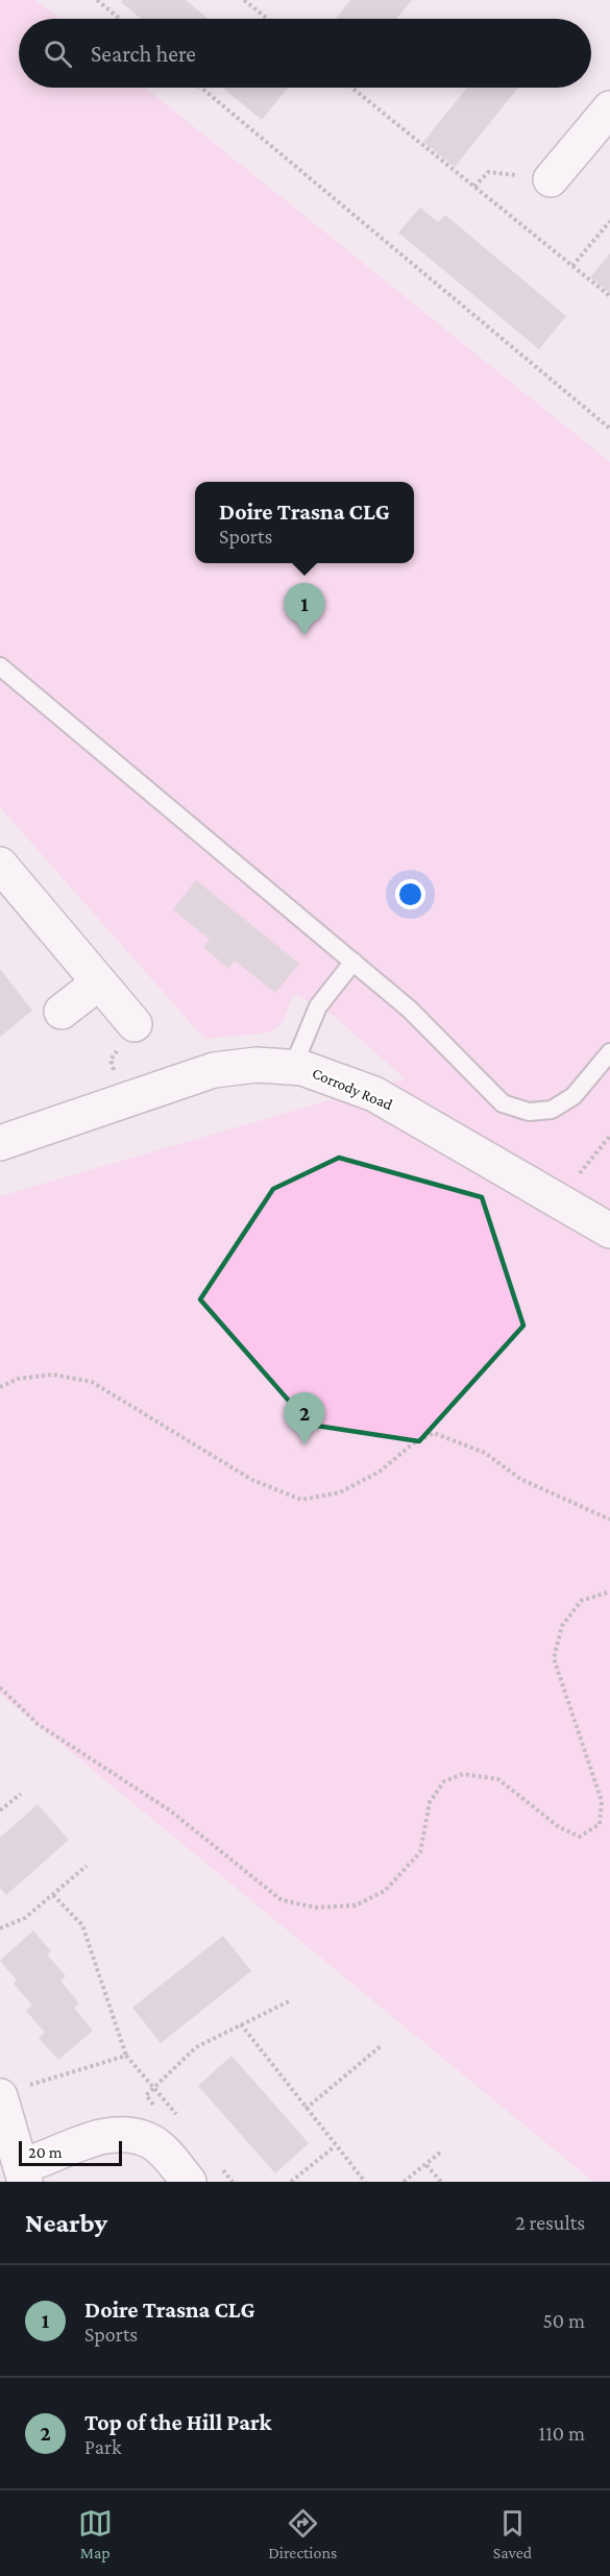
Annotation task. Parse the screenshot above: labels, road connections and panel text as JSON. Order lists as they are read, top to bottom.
{
  "streets": {
    "street": ["Corrody Road"]
  },
  "scale_bar": "20 m",
  "page": {
    "search": "Search here",
    "popup": ["Doire Trasna CLG", "Sports"],
    "pins": ["1", "2"],
    "scale": "20 m",
    "heading": ["Nearby", "2 results"],
    "list": [
      {
        "mark": "1",
        "name": "Doire Trasna CLG",
        "note": "Sports",
        "value": "50 m"
      },
      {
        "mark": "2",
        "name": "Top of the Hill Park",
        "note": "Park",
        "value": "110 m"
      }
    ],
    "nav": ["Map", "Directions", "Saved"]
  }
}
